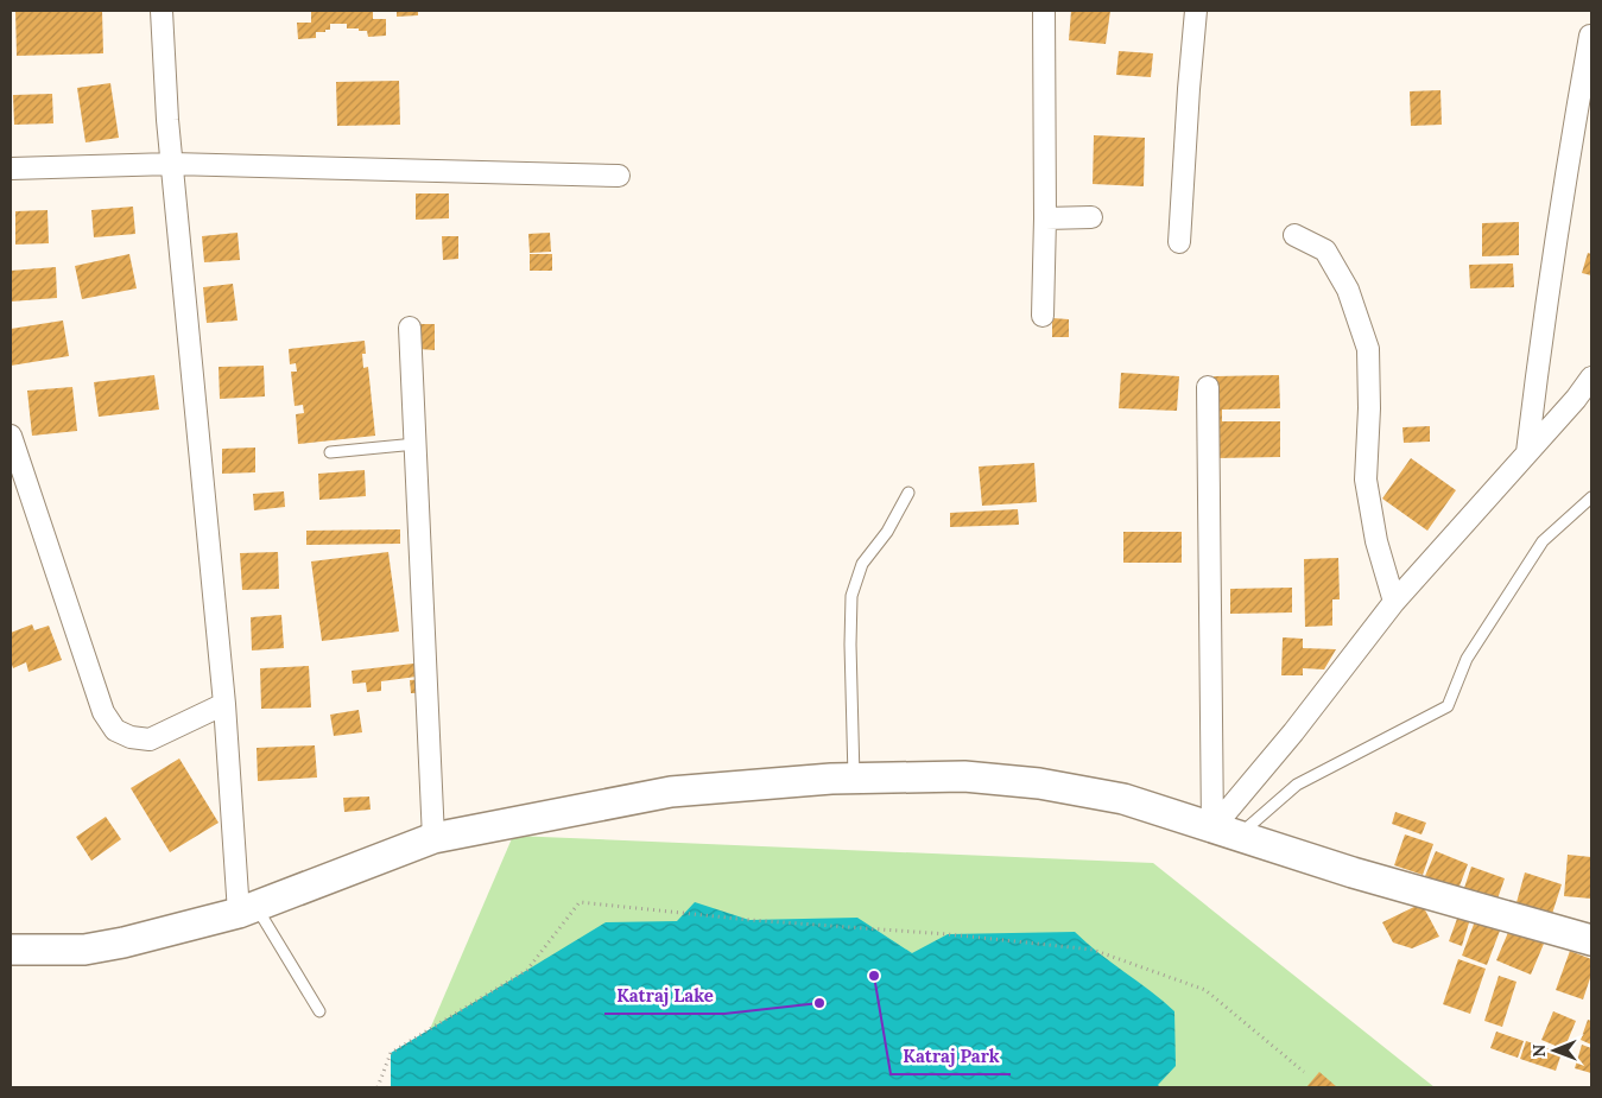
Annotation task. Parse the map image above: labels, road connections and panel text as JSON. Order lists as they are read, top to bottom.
{
  "places": ["Katraj Park", "Katraj Lake"],
  "north": "left"
}
